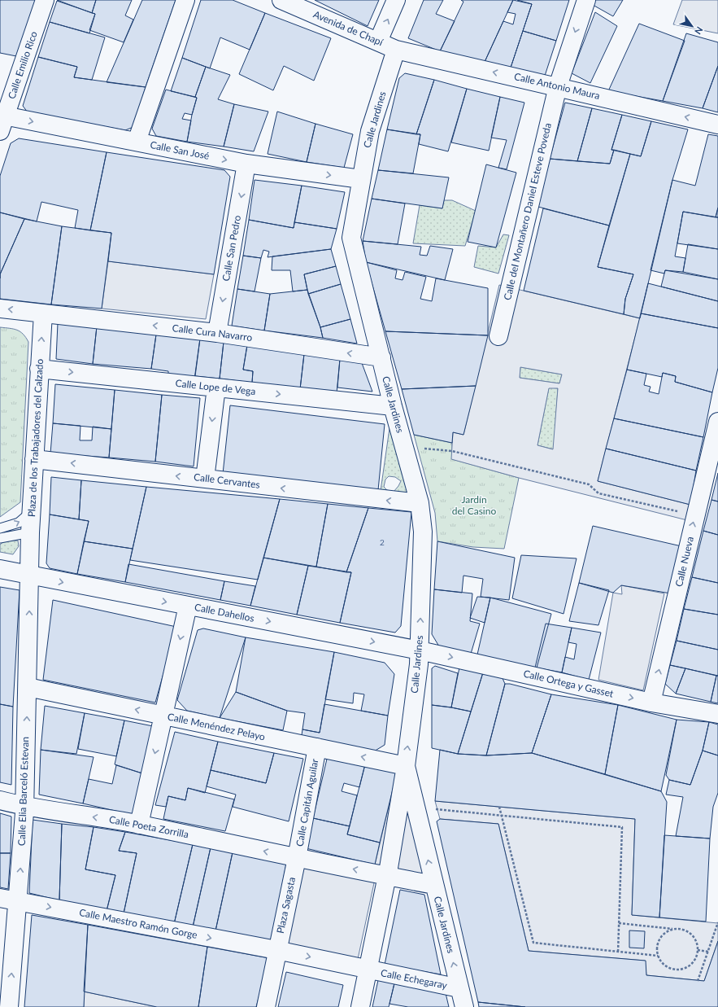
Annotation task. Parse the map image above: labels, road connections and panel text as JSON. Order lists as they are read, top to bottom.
{
  "streets": {
    "street": [
      "Avenida de Chapí",
      "Calle Emilio Rico",
      "Calle Antonio Maura",
      "Calle Jardines",
      "Calle San José",
      "Calle del Montañero Daniel Esteve Poveda",
      "Calle San Pedro",
      "Calle Cura Navarro",
      "Calle Lope de Vega",
      "Plaza de los Trabajadores del Calzado",
      "Calle Cervantes",
      "Calle Nueva",
      "Calle Dahellos",
      "Calle Ortega y Gasset",
      "Calle Menéndez Pelayo",
      "Calle Elia Barceló Estevan",
      "Calle Capitán Aguilar",
      "Calle Poeta Zorrilla",
      "Plaza Sagasta",
      "Calle Maestro Ramón Gorge",
      "Calle Echegaray"
    ]
  },
  "crossings": [
    ["Avenida de Chapí", "Calle Antonio Maura"],
    ["Avenida de Chapí", "Calle Jardines"],
    ["Calle Emilio Rico", "Calle San José"],
    ["Calle Antonio Maura", "Calle Jardines"],
    ["Calle Antonio Maura", "Calle del Montañero Daniel Esteve Poveda"],
    ["Calle Jardines", "Calle San José"],
    ["Calle Jardines", "Calle Cura Navarro"],
    ["Calle Jardines", "Calle Lope de Vega"],
    ["Calle Jardines", "Calle Cervantes"],
    ["Calle Jardines", "Calle Dahellos"],
    ["Calle Jardines", "Calle Ortega y Gasset"],
    ["Calle Jardines", "Calle Menéndez Pelayo"],
    ["Calle Jardines", "Calle Echegaray"],
    ["Calle San José", "Calle San Pedro"],
    ["Calle San Pedro", "Calle Cura Navarro"],
    ["Calle Cura Navarro", "Plaza de los Trabajadores del Calzado"],
    ["Calle Lope de Vega", "Plaza de los Trabajadores del Calzado"],
    ["Plaza de los Trabajadores del Calzado", "Calle Cervantes"],
    ["Plaza de los Trabajadores del Calzado", "Calle Dahellos"],
    ["Plaza de los Trabajadores del Calzado", "Calle Elia Barceló Estevan"],
    ["Calle Nueva", "Calle Ortega y Gasset"],
    ["Calle Dahellos", "Calle Ortega y Gasset"],
    ["Calle Dahellos", "Calle Elia Barceló Estevan"],
    ["Calle Menéndez Pelayo", "Calle Elia Barceló Estevan"],
    ["Calle Menéndez Pelayo", "Calle Capitán Aguilar"],
    ["Calle Elia Barceló Estevan", "Calle Poeta Zorrilla"],
    ["Calle Elia Barceló Estevan", "Calle Maestro Ramón Gorge"],
    ["Calle Capitán Aguilar", "Calle Poeta Zorrilla"],
    ["Calle Capitán Aguilar", "Plaza Sagasta"],
    ["Calle Poeta Zorrilla", "Plaza Sagasta"],
    ["Plaza Sagasta", "Calle Maestro Ramón Gorge"]
  ],
  "one_way": [
    "Calle Antonio Maura",
    "Calle San José",
    "Calle San Pedro",
    "Calle Cura Navarro",
    "Calle Lope de Vega",
    "Calle Cervantes",
    "Calle Nueva",
    "Calle Dahellos",
    "Calle Ortega y Gasset",
    "Calle Poeta Zorrilla",
    "Calle Maestro Ramón Gorge"
  ],
  "parks": ["Jardín del Casino"],
  "house_numbers": ["2"],
  "north": "bottom right"
}
